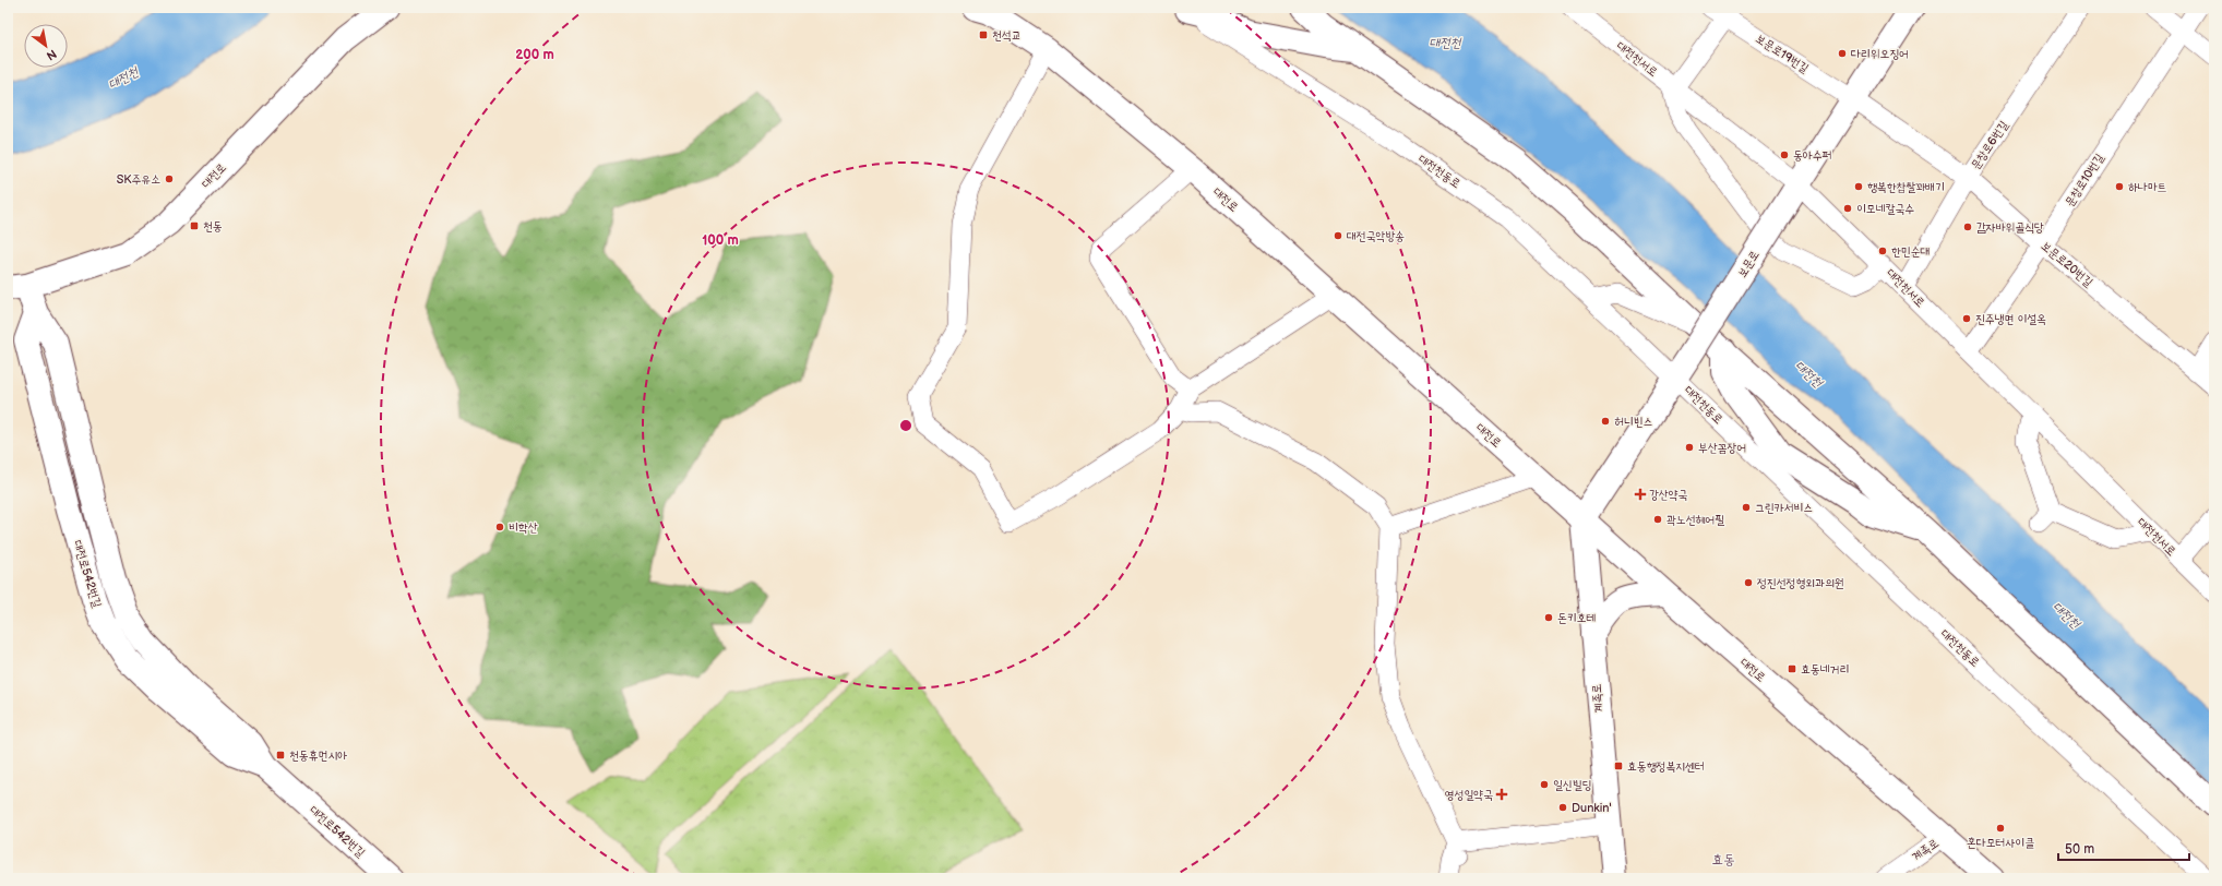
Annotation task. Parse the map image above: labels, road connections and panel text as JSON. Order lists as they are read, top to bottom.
{
  "streets": {
    "main road": [
      "대전로",
      "보문로",
      "대전로542번길",
      "계족로"
    ],
    "street": [
      "보문로19번길",
      "대전천서로",
      "문창로6번길",
      "대전천동로",
      "문창로10번길",
      "보문로20번길"
    ]
  },
  "crossings": [
    ["보문로19번길", "보문로"],
    ["보문로19번길", "보문로20번길"],
    ["대전천서로", "문창로6번길"],
    ["대전천서로", "문창로10번길"],
    ["대전천서로", "보문로"],
    ["문창로6번길", "보문로20번길"],
    ["대전천동로", "보문로"],
    ["대전로", "보문로"],
    ["대전로", "대전로542번길"],
    ["대전로", "계족로"],
    ["문창로10번길", "보문로20번길"],
    ["보문로", "보문로20번길"],
    ["보문로", "계족로"]
  ],
  "districts": ["효동"],
  "water": ["대전천"],
  "places": {
    "transit": [
      "천석교",
      "천동",
      "효동네거리",
      "천동휴먼시아",
      "효동행정복지센터"
    ],
    "other": [
      "다리위오징어",
      "동아수퍼",
      "SK주유소",
      "행복한찹쌀꽈배기",
      "하나마트",
      "이모네칼국수",
      "감자바위골식당",
      "대전국악방송",
      "한민순대",
      "진주냉면 이설옥",
      "허니빈스",
      "부산꼼장어",
      "그린카서비스",
      "곽노선헤어필",
      "비학산",
      "정진선정형외과의원",
      "돈키호테",
      "일신빌딩",
      "Dunkin'",
      "혼다모터사이클"
    ],
    "health": ["강산약국", "영성일약국"]
  },
  "scale_bar": "50 m",
  "north": "bottom right",
  "rings": ["200 m", "100 m"]
}
